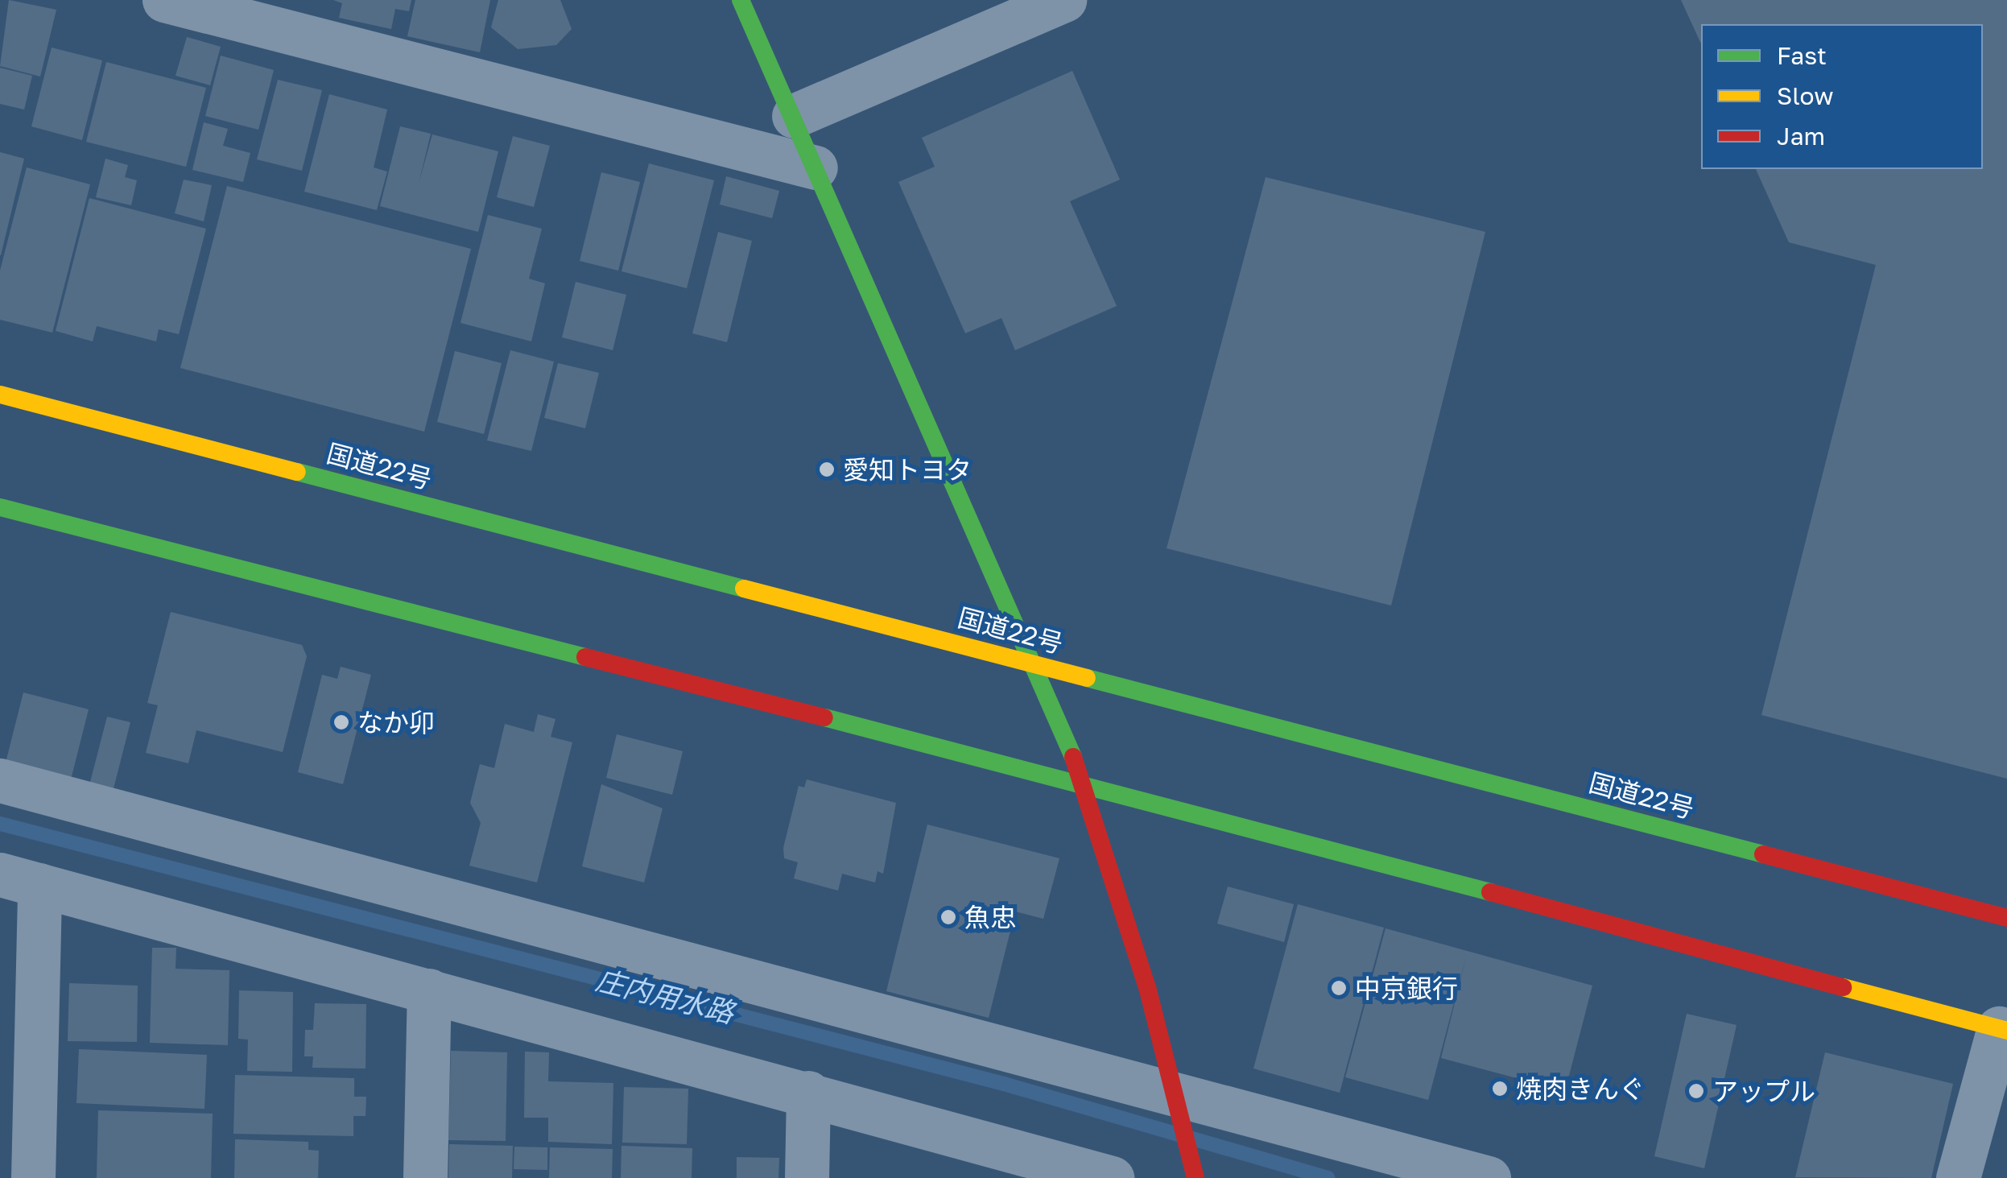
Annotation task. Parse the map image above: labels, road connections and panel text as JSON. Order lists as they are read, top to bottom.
{
  "streets": {
    "main road": ["国道22号"]
  },
  "water": ["庄内用水路"],
  "places": [
    "愛知トヨタ",
    "なか卯",
    "魚忠",
    "中京銀行",
    "焼肉きんぐ",
    "アップル"
  ],
  "legend": ["Fast", "Slow", "Jam"]
}
